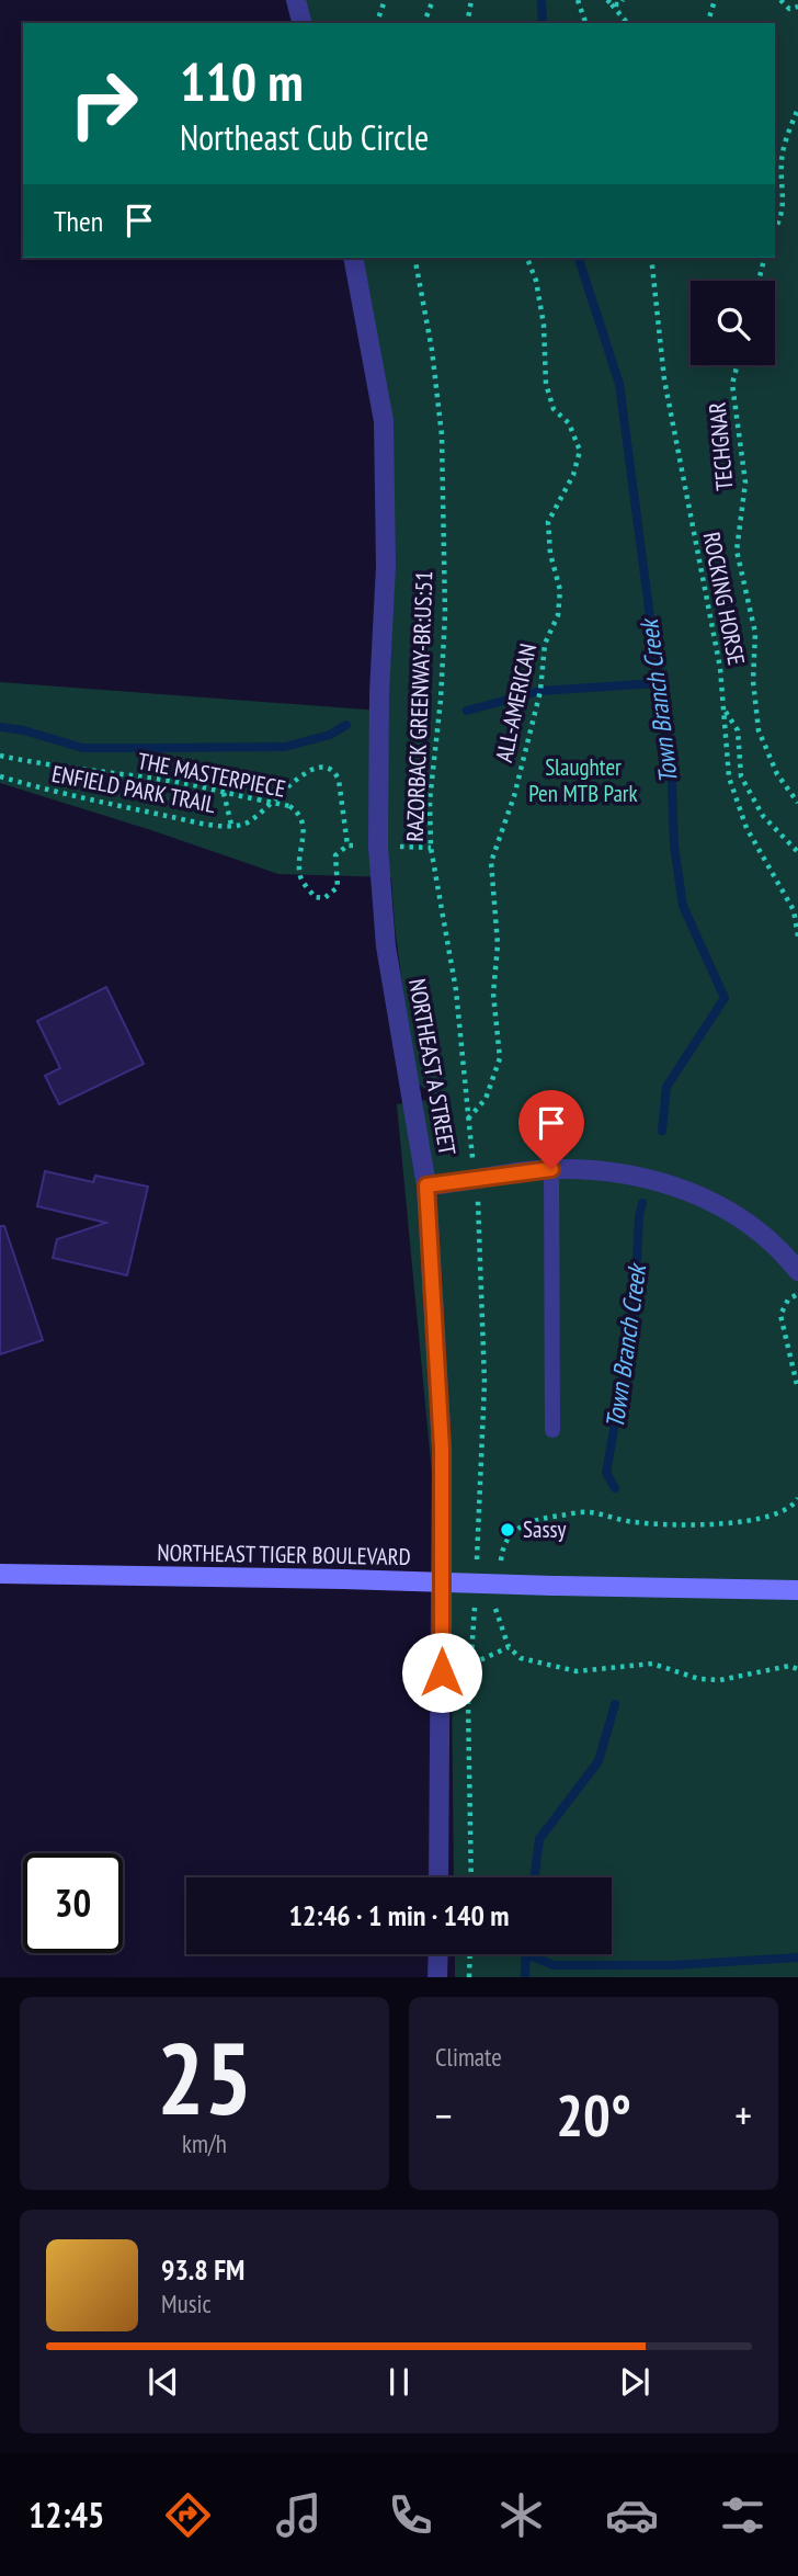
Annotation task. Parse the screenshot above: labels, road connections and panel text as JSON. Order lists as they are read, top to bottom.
{
  "streets": {
    "street": ["NORTHEAST A STREET", "NORTHEAST TIGER BOULEVARD"],
    "path": [
      "TECHGNAR",
      "ROCKING HORSE",
      "ALL-AMERICAN",
      "RAZORBACK GREENWAY-BR:US:51",
      "THE MASTERPIECE",
      "ENFIELD PARK TRAIL"
    ]
  },
  "crossings": [
    ["ALL-AMERICAN", "RAZORBACK GREENWAY-BR:US:51"],
    ["THE MASTERPIECE", "ENFIELD PARK TRAIL"]
  ],
  "water": ["Town Branch Creek"],
  "parks": ["Slaughter Pen MTB Park"],
  "places": ["Sassy"],
  "page": {
    "turn": ["110 m", "Northeast Cub Circle"],
    "then": "Then",
    "limit": "30",
    "trip": "12:46 · 1 min · 140 m",
    "tile": [
      ["25", "km/h"],
      "Climate"
    ],
    "heat": ["−", "20°", "+"],
    "song": ["93.8 FM", "Music"],
    "tabs": "12:45"
  }
}
